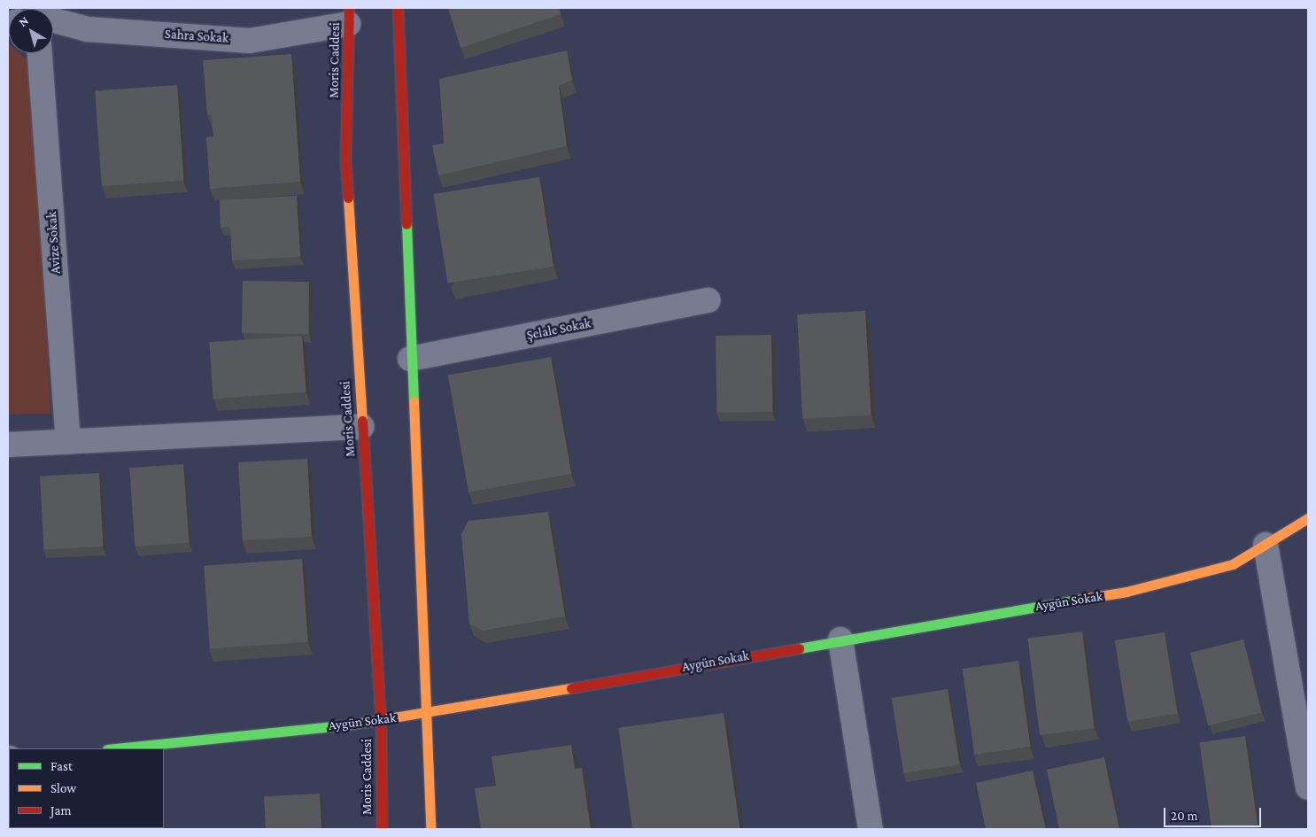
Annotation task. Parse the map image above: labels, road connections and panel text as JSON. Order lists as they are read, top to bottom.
{
  "streets": {
    "street": [
      "Sahra Sokak",
      "Moris Caddesi",
      "Avize Sokak",
      "Şelale Sokak",
      "Aygün Sokak"
    ]
  },
  "crossings": [
    ["Sahra Sokak", "Moris Caddesi"],
    ["Moris Caddesi", "Aygün Sokak"]
  ],
  "legend": ["Fast", "Slow", "Jam"],
  "scale_bar": "20 m",
  "north": "top left"
}
